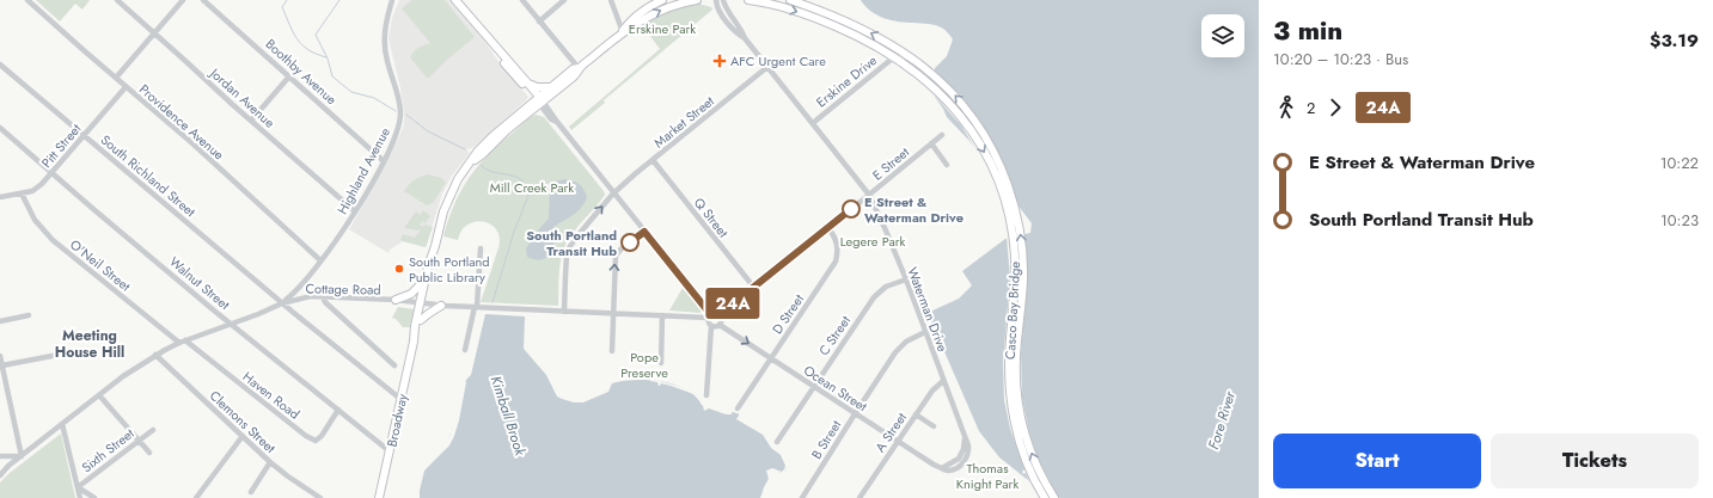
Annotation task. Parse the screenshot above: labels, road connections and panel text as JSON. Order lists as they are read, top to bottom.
{
  "streets": {
    "main road": ["Casco Bay Bridge", "Broadway"],
    "street": [
      "Boothby Avenue",
      "Erskine Drive",
      "Jordan Avenue",
      "Providence Avenue",
      "Market Street",
      "Pitt Street",
      "E Street",
      "Highland Avenue",
      "South Richland Street",
      "Q Street",
      "O'Neil Street",
      "Walnut Street",
      "Cottage Road",
      "Waterman Drive",
      "D Street",
      "C Street",
      "Ocean Street",
      "Haven Road",
      "Clemons Street",
      "A Street",
      "B Street",
      "Sixth Street"
    ]
  },
  "crossings": [
    ["Boothby Avenue", "Highland Avenue"],
    ["Erskine Drive", "Waterman Drive"],
    ["Erskine Drive", "Casco Bay Bridge"],
    ["Jordan Avenue", "Highland Avenue"],
    ["Providence Avenue", "Pitt Street"],
    ["Providence Avenue", "Highland Avenue"],
    ["Market Street", "Q Street"],
    ["Market Street", "Cottage Road"],
    ["Market Street", "Waterman Drive"],
    ["Pitt Street", "South Richland Street"],
    ["Pitt Street", "O'Neil Street"],
    ["Pitt Street", "Walnut Street"],
    ["E Street", "Q Street"],
    ["E Street", "Cottage Road"],
    ["E Street", "Waterman Drive"],
    ["E Street", "D Street"],
    ["E Street", "Ocean Street"],
    ["Highland Avenue", "South Richland Street"],
    ["Highland Avenue", "Cottage Road"],
    ["South Richland Street", "Cottage Road"],
    ["South Richland Street", "Broadway"],
    ["O'Neil Street", "Cottage Road"],
    ["Walnut Street", "Cottage Road"],
    ["Walnut Street", "Haven Road"],
    ["Walnut Street", "Broadway"],
    ["Cottage Road", "Ocean Street"],
    ["Cottage Road", "Haven Road"],
    ["Cottage Road", "Broadway"],
    ["Cottage Road", "Clemons Street"],
    ["Waterman Drive", "C Street"],
    ["Waterman Drive", "Ocean Street"],
    ["Waterman Drive", "A Street"],
    ["Waterman Drive", "B Street"],
    ["D Street", "Ocean Street"],
    ["C Street", "Ocean Street"],
    ["Ocean Street", "A Street"],
    ["Ocean Street", "B Street"]
  ],
  "districts": ["Meeting House Hill"],
  "water": ["Kimball Brook", "Fore River"],
  "parks": [
    "Erskine Park",
    "Mill Creek Park",
    "Legere Park",
    "Pope Preserve",
    "Thomas Knight Park"
  ],
  "places": {
    "health": ["AFC Urgent Care"],
    "other": ["E Street & Waterman Drive", "South Portland Transit Hub", "South Portland Public Library"]
  },
  "lines": ["bus line 24A"],
  "page": {
    "on_map": "24A",
    "heading": ["3 min", "10:20 – 10:23 · Bus", "$3.19"],
    "legs": ["2", "24A"],
    "list": [
      {
        "name": "E Street & Waterman Drive",
        "value": "10:22"
      },
      {
        "name": "South Portland Transit Hub",
        "value": "10:23"
      }
    ],
    "buttons": ["Start", "Tickets"]
  }
}
